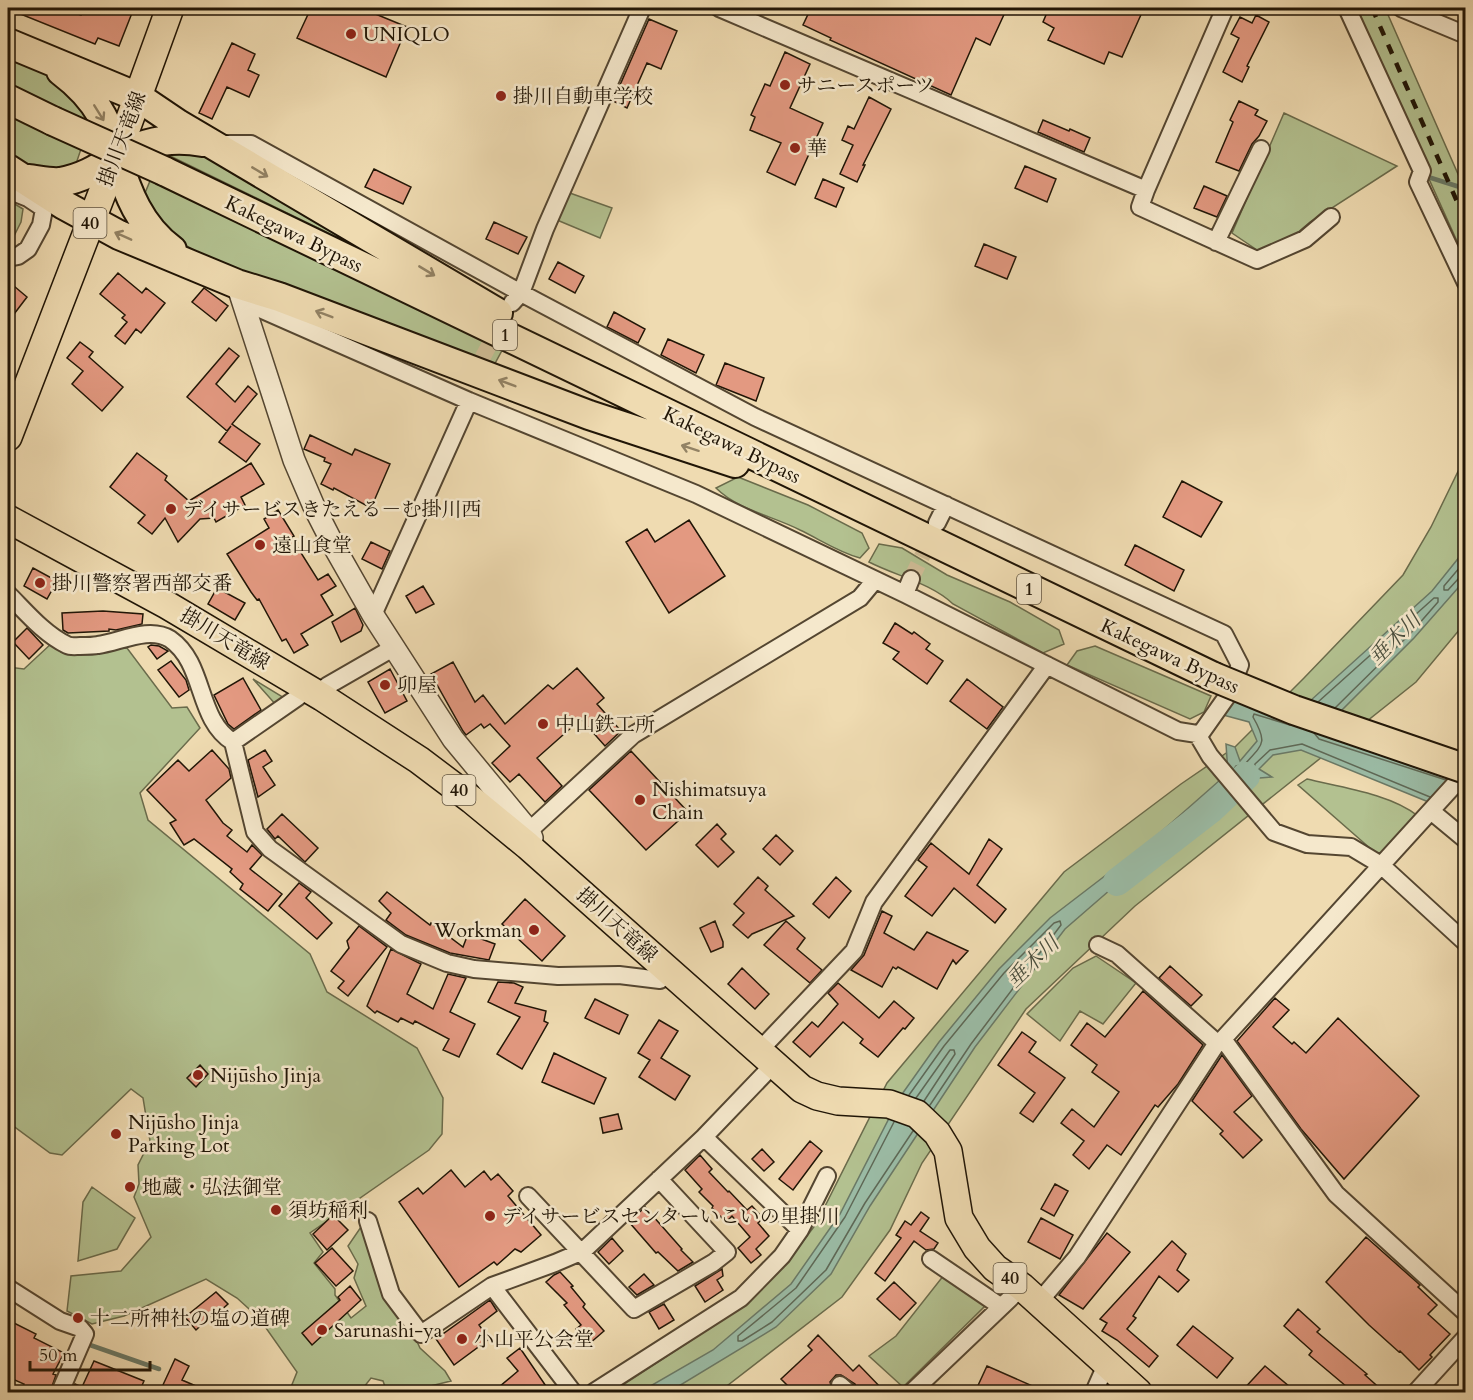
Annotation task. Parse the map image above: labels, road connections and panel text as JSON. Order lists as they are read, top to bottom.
{
  "streets": {
    "highway": ["Kakegawa Bypass", "1"],
    "main road": ["掛川天竜線", "40"]
  },
  "water": ["垂木川"],
  "places": [
    "UNIQLO",
    "サニースポーツ",
    "掛川自動車学校",
    "華",
    "デイサービスきたえる－む掛川西",
    "遠山食堂",
    "掛川警察署西部交番",
    "卯屋",
    "中山鉄工所",
    "Nishimatsuya Chain",
    "Workman",
    "Nijūsho Jinja",
    "Nijūsho Jinja Parking Lot",
    "地蔵・弘法御堂",
    "須坊稲利",
    "デイサービスセンターいこいの里掛川",
    "十二所神社の塩の道碑",
    "Sarunashi-ya",
    "小山平公会堂"
  ],
  "scale_bar": "50 m"
}
